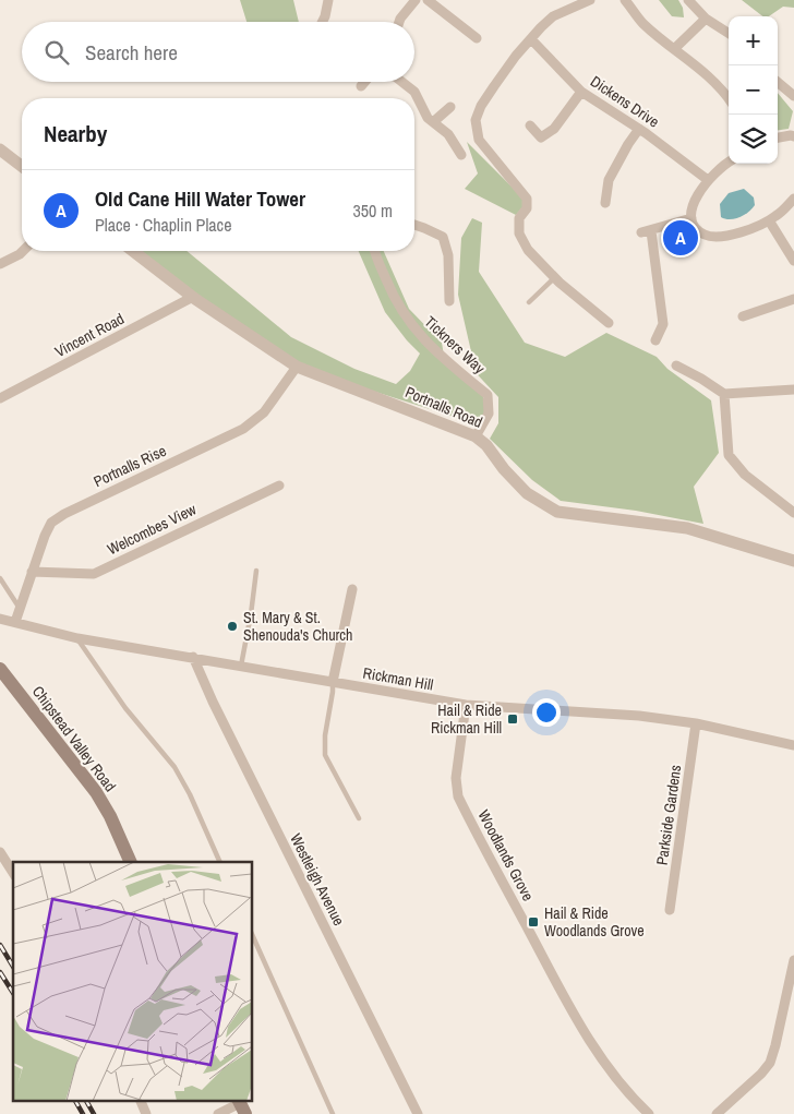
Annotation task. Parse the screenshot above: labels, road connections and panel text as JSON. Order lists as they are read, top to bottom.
{
  "streets": {
    "main road": ["Chipstead Valley Road"],
    "street": [
      "Dickens Drive",
      "Vincent Road",
      "Tickners Way",
      "Portnalls Road",
      "Portnalls Rise",
      "Welcombes View",
      "Rickman Hill",
      "Parkside Gardens",
      "Woodlands Grove",
      "Westleigh Avenue"
    ]
  },
  "crossings": [
    ["Vincent Road", "Portnalls Road"],
    ["Tickners Way", "Portnalls Road"],
    ["Portnalls Road", "Portnalls Rise"],
    ["Portnalls Rise", "Welcombes View"],
    ["Portnalls Rise", "Rickman Hill"],
    ["Rickman Hill", "Parkside Gardens"],
    ["Rickman Hill", "Woodlands Grove"],
    ["Rickman Hill", "Westleigh Avenue"]
  ],
  "places": {
    "other": ["St. Mary & St. Shenouda's Church"],
    "transit": ["Hail & Ride Rickman Hill", "Hail & Ride Woodlands Grove"]
  },
  "page": {
    "map_buttons": ["+", "−"],
    "search": "Search here",
    "heading": "Nearby",
    "list": [
      {
        "mark": "A",
        "name": "Old Cane Hill Water Tower",
        "note": "Place · Chaplin Place",
        "value": "350 m"
      }
    ],
    "pins": "A"
  }
}
